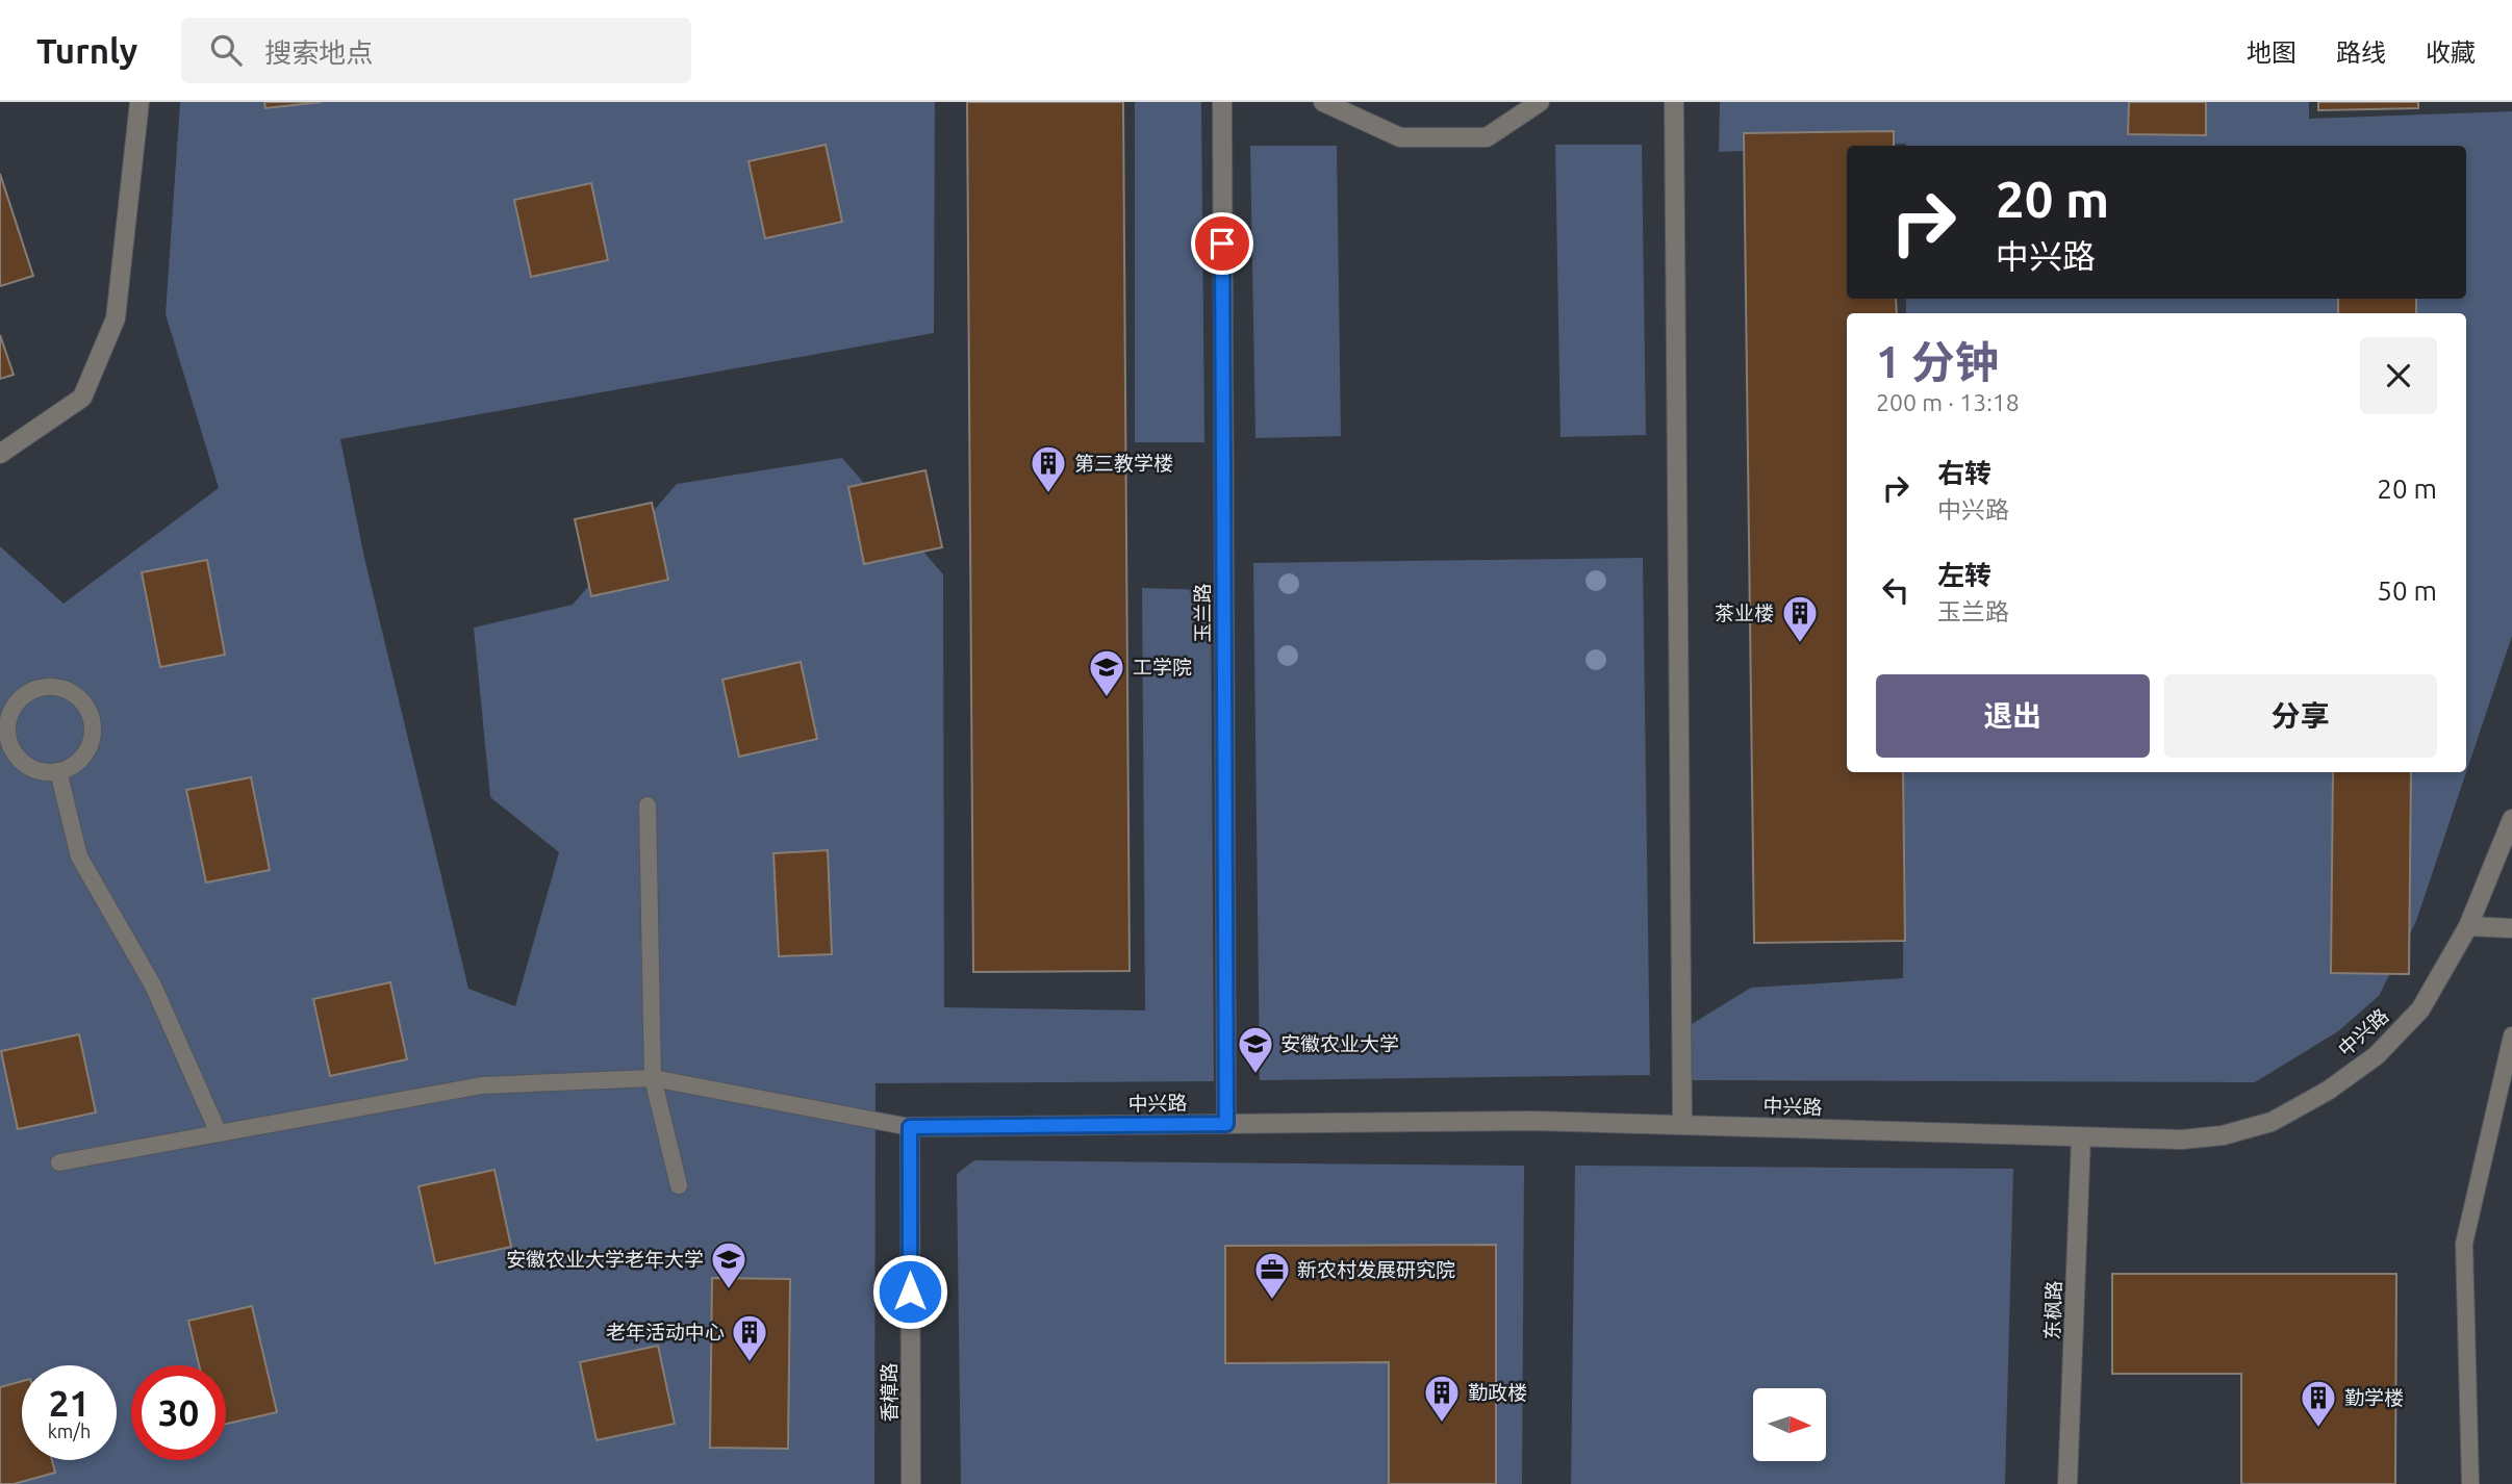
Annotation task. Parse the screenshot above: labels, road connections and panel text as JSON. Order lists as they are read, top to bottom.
{
  "streets": {
    "street": [
      "玉兰路",
      "中兴路",
      "东枫路",
      "香樟路"
    ]
  },
  "crossings": [
    ["玉兰路", "中兴路"],
    ["中兴路", "东枫路"],
    ["中兴路", "香樟路"]
  ],
  "places": {
    "building": [
      "第三教学楼",
      "茶业楼",
      "老年活动中心",
      "勤政楼",
      "勤学楼"
    ],
    "school or university": ["工学院", "安徽农业大学", "安徽农业大学老年大学"],
    "office": ["新农村发展研究院"]
  },
  "north": "right",
  "page": {
    "header": "Turnly",
    "search": "搜索地点",
    "nav": ["地图", "路线", "收藏"],
    "turn": ["20 m", "中兴路"],
    "heading": ["1 分钟", "200 m · 13:18"],
    "list": [
      {
        "name": "右转",
        "note": "中兴路",
        "value": "20 m"
      },
      {
        "name": "左转",
        "note": "玉兰路",
        "value": "50 m"
      }
    ],
    "buttons": ["退出", "分享"],
    "speed": "21 km/h",
    "limit": "30"
  }
}
